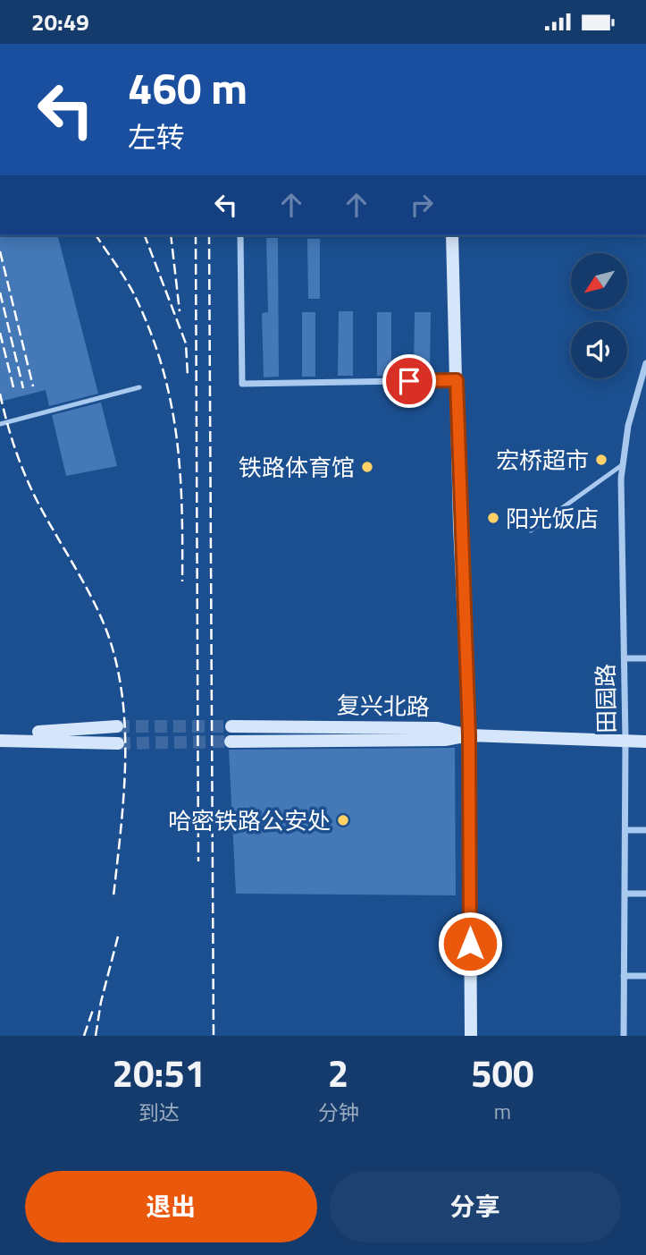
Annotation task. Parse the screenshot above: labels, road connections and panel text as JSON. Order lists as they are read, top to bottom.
{
  "streets": {
    "street": ["田园路", "复兴北路"]
  },
  "crossings": [
    ["田园路", "复兴北路"]
  ],
  "places": [
    "宏桥超市",
    "铁路体育馆",
    "阳光饭店",
    "哈密铁路公安处"
  ],
  "north": "bottom left",
  "page": {
    "status": "20:49",
    "turn": ["460 m", "左转"],
    "eta": [
      "20:51",
      "到达",
      "2",
      "分钟",
      "500",
      "m"
    ],
    "buttons": ["退出", "分享"]
  }
}
